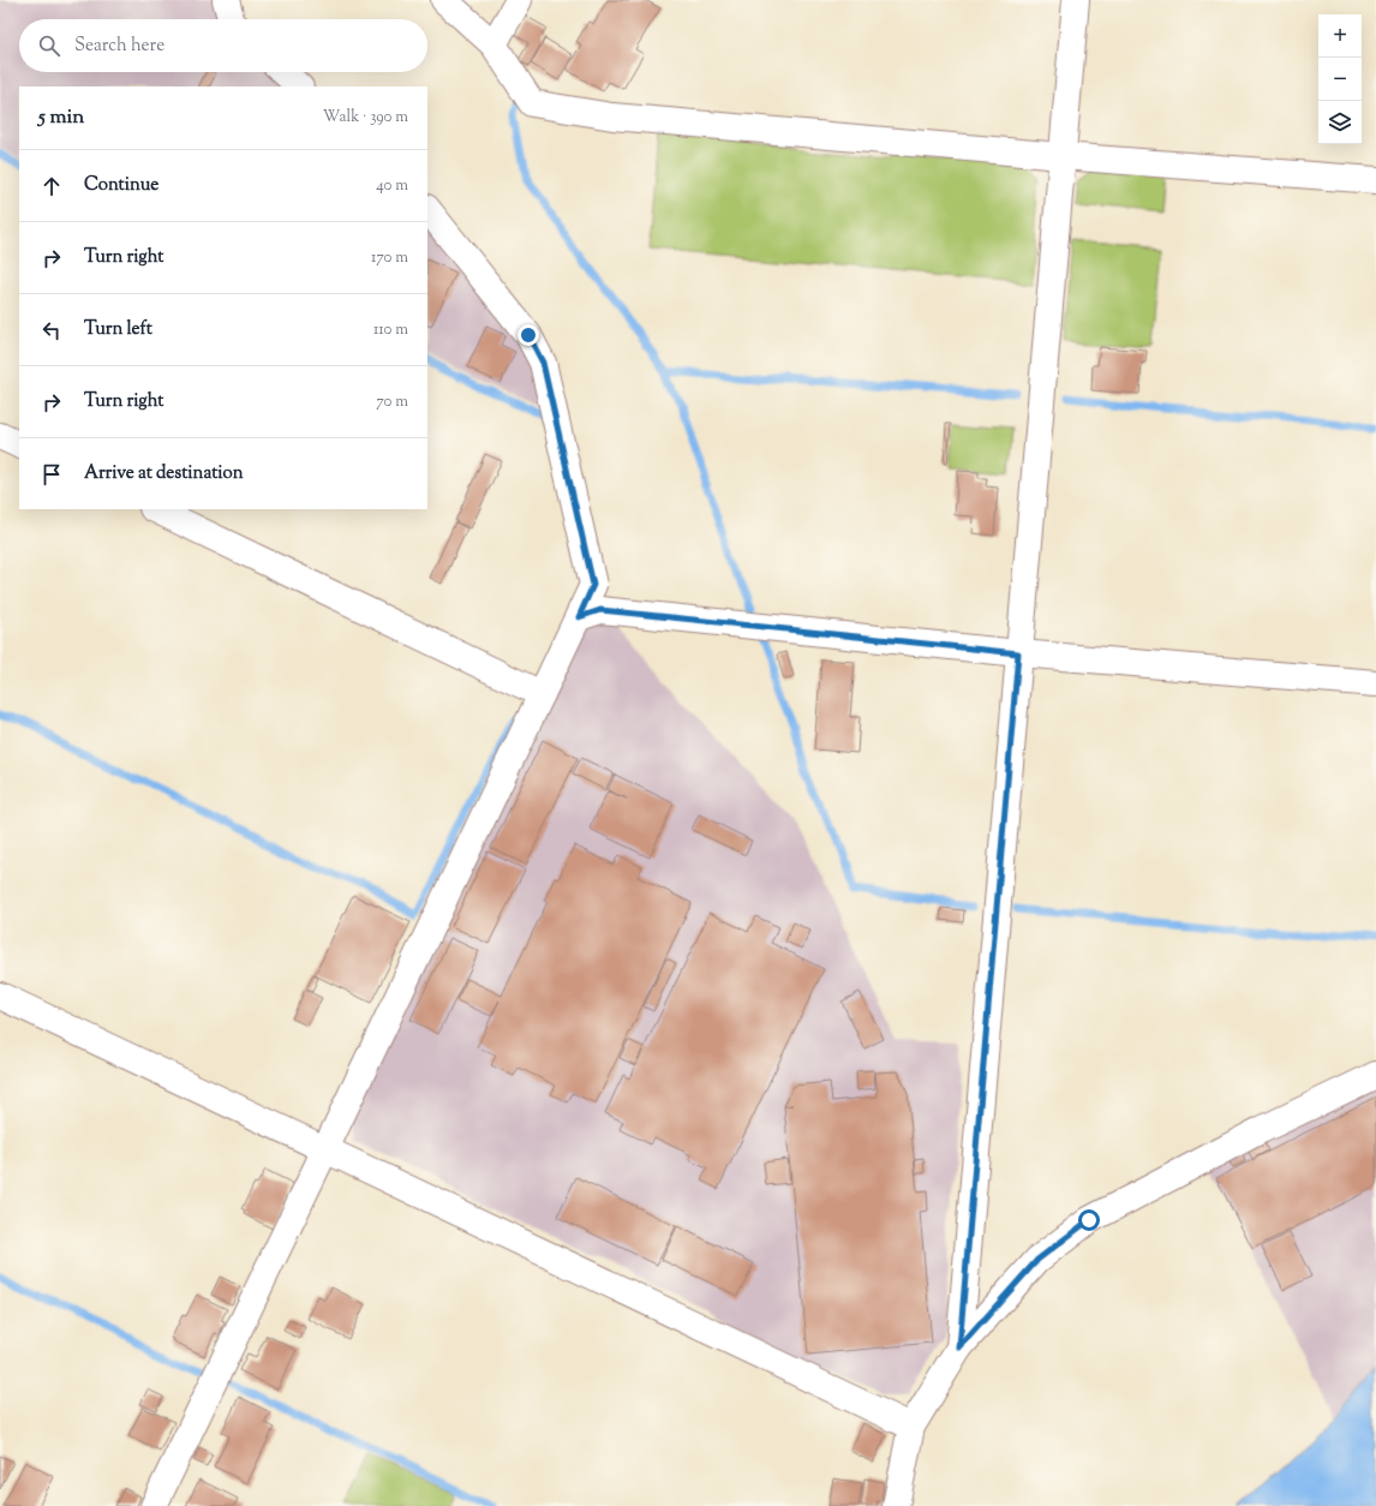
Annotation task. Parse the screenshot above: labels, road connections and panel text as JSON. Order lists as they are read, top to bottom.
{
  "page": {
    "map_buttons": ["+", "−"],
    "search": "Search here",
    "heading": ["5 min", "Walk · 390 m"],
    "list": [
      ["Continue", "40 m"],
      ["Turn right", "170 m"],
      ["Turn left", "110 m"],
      ["Turn right", "70 m"],
      "Arrive at destination"
    ]
  }
}
